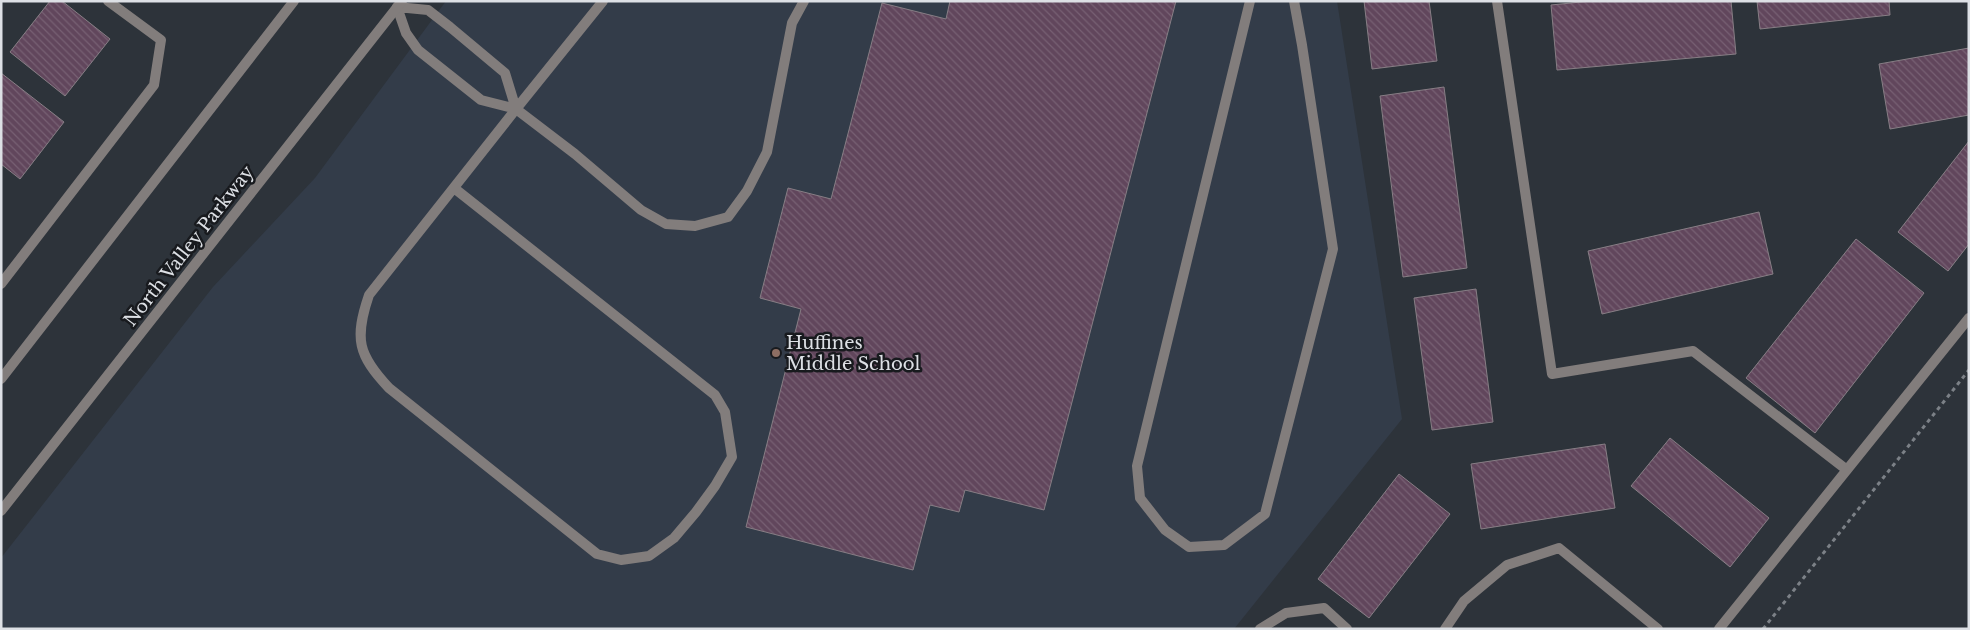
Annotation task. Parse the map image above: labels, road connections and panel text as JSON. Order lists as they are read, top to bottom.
{
  "streets": {
    "street": ["North Valley Parkway"]
  },
  "places": ["Huffines Middle School"]
}
